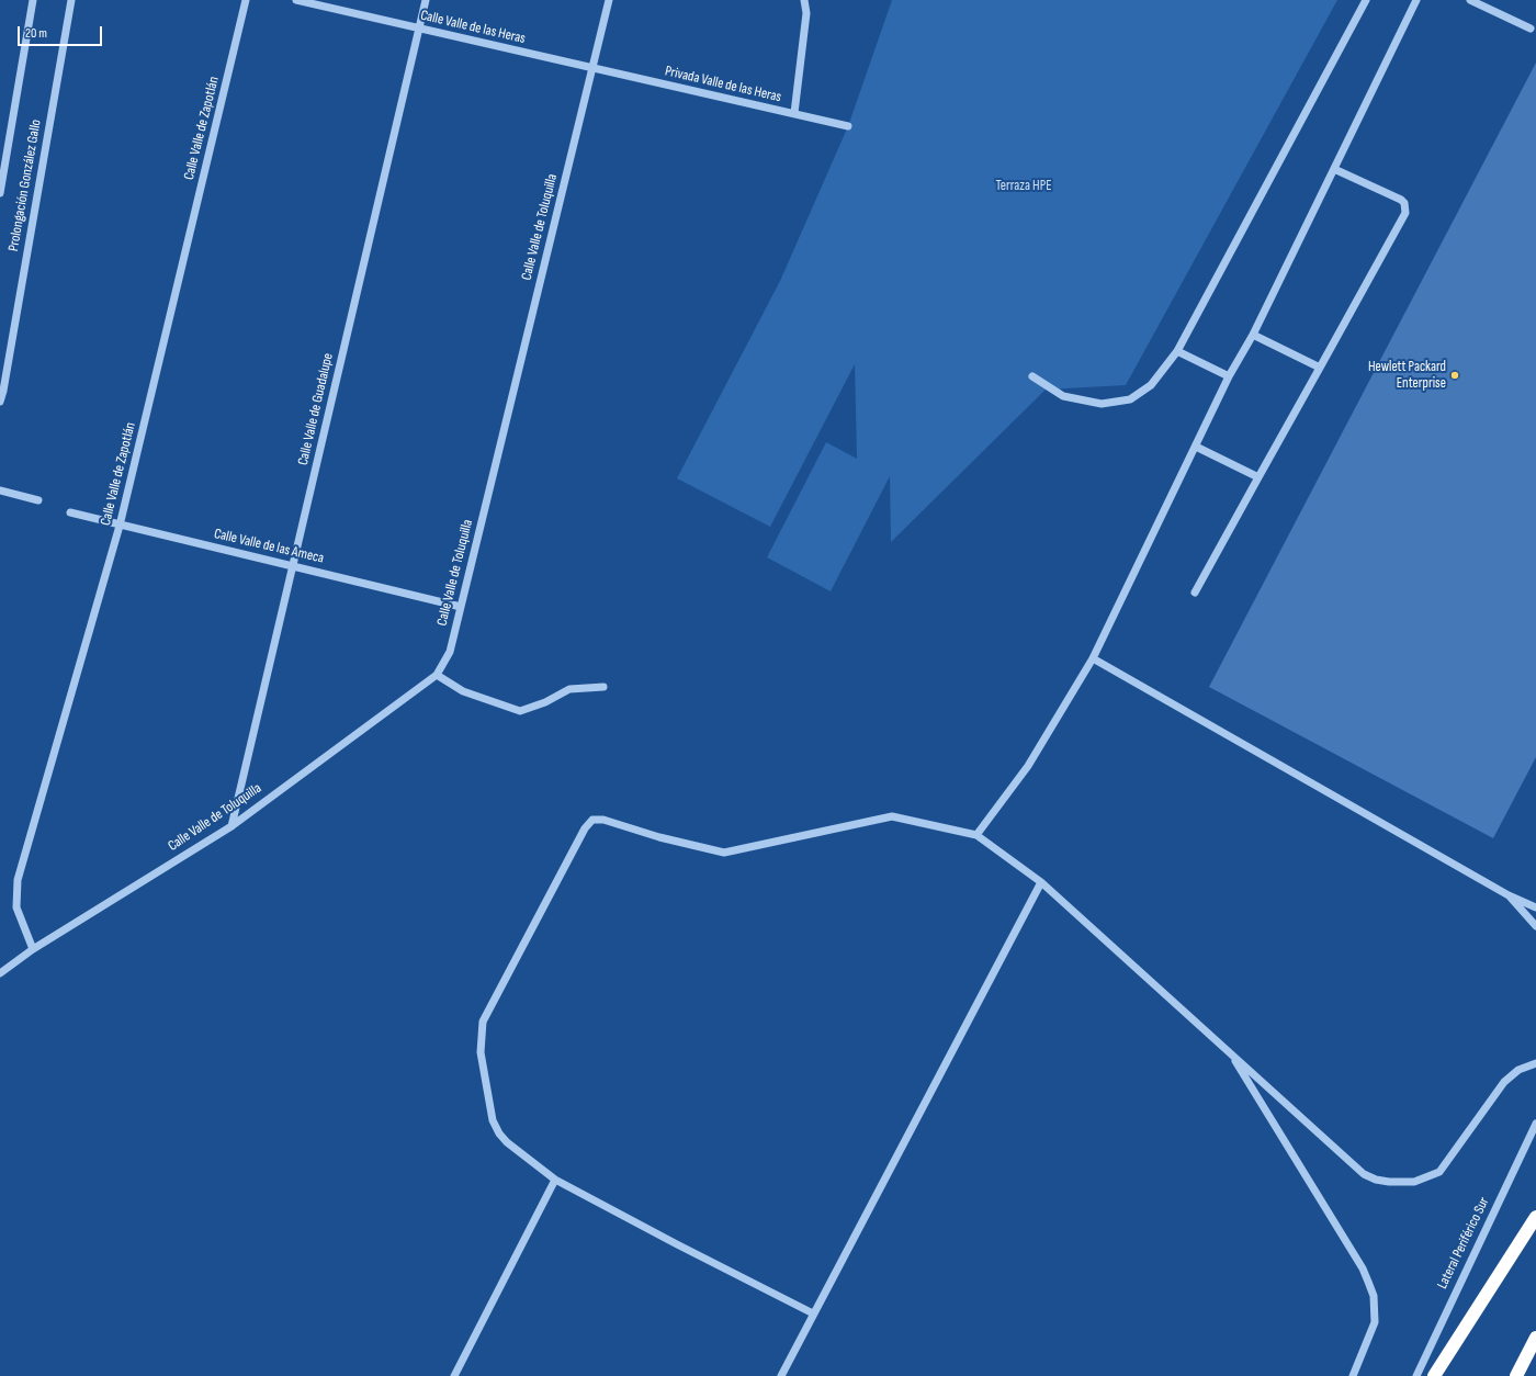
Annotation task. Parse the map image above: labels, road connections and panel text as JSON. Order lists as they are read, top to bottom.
{
  "streets": {
    "street": [
      "Calle Valle de las Heras",
      "Privada Valle de las Heras",
      "Calle Valle de Zapotlán",
      "Prolongación González Gallo",
      "Calle Valle de Toluquilla",
      "Calle Valle de Guadalupe",
      "Calle Valle de las Ameca",
      "Lateral Periférico Sur"
    ]
  },
  "crossings": [
    ["Calle Valle de las Heras", "Privada Valle de las Heras"],
    ["Calle Valle de las Heras", "Calle Valle de Toluquilla"],
    ["Calle Valle de las Heras", "Calle Valle de Guadalupe"],
    ["Privada Valle de las Heras", "Calle Valle de Toluquilla"],
    ["Calle Valle de Zapotlán", "Calle Valle de Toluquilla"],
    ["Calle Valle de Zapotlán", "Calle Valle de las Ameca"],
    ["Calle Valle de Toluquilla", "Calle Valle de Guadalupe"],
    ["Calle Valle de Toluquilla", "Calle Valle de las Ameca"],
    ["Calle Valle de Guadalupe", "Calle Valle de las Ameca"]
  ],
  "parks": ["Terraza HPE"],
  "places": ["Hewlett Packard Enterprise"],
  "scale_bar": "20 m"
}
